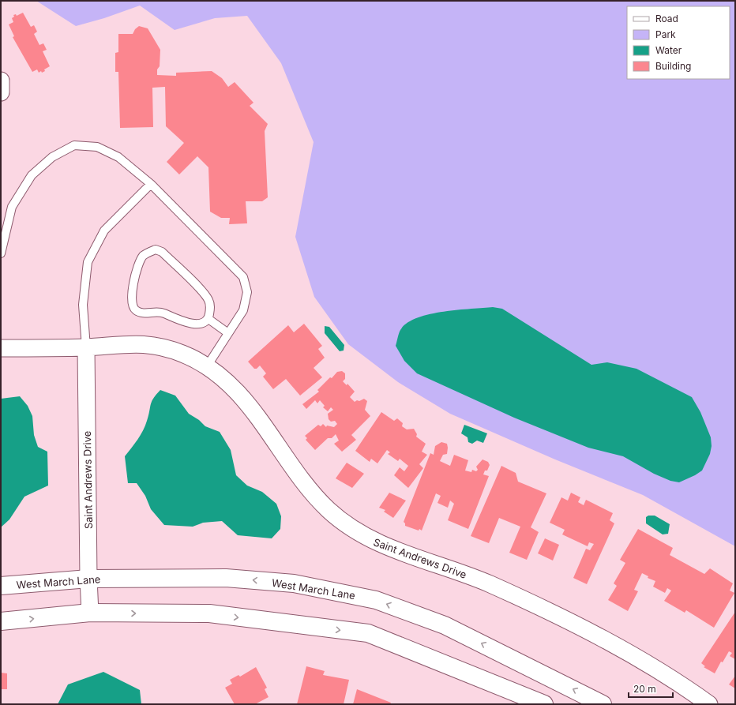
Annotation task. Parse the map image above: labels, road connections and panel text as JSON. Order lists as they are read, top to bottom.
{
  "streets": {
    "main road": ["West March Lane"],
    "street": ["Saint Andrews Drive"]
  },
  "crossings": [
    ["Saint Andrews Drive", "West March Lane"]
  ],
  "legend": [
    "Road",
    "Park",
    "Water",
    "Building"
  ],
  "scale_bar": "20 m"
}
